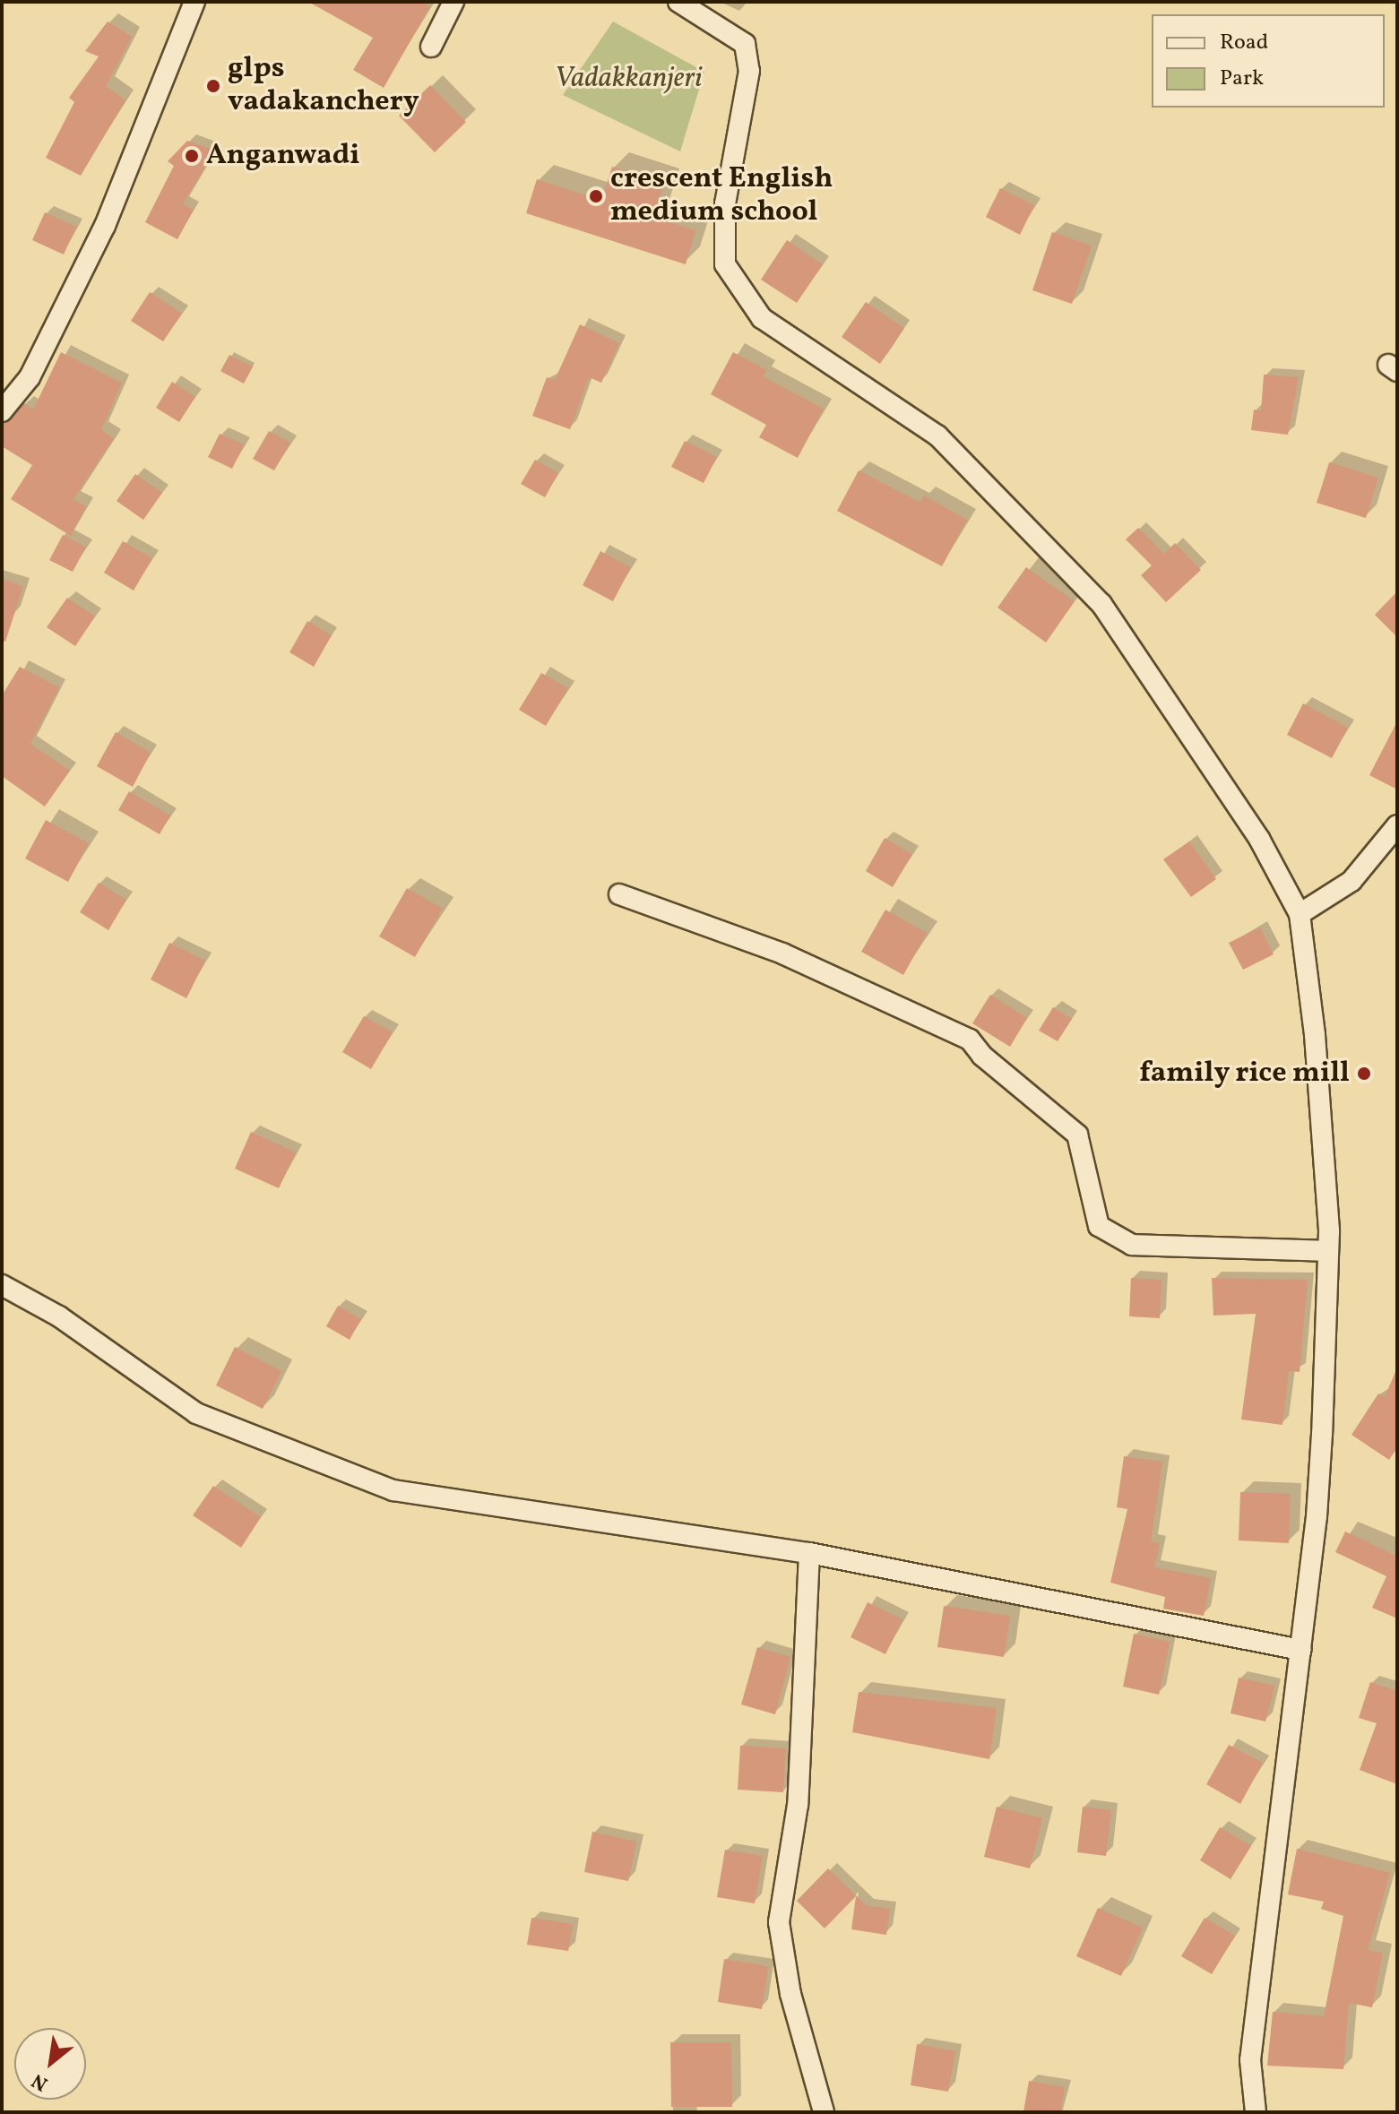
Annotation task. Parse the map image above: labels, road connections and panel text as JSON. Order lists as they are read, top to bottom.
{
  "parks": ["Vadakkanjeri"],
  "places": [
    "glps vadakanchery",
    "Anganwadi",
    "crescent English medium school",
    "family rice mill"
  ],
  "legend": ["Road", "Park"],
  "north": "bottom left"
}
